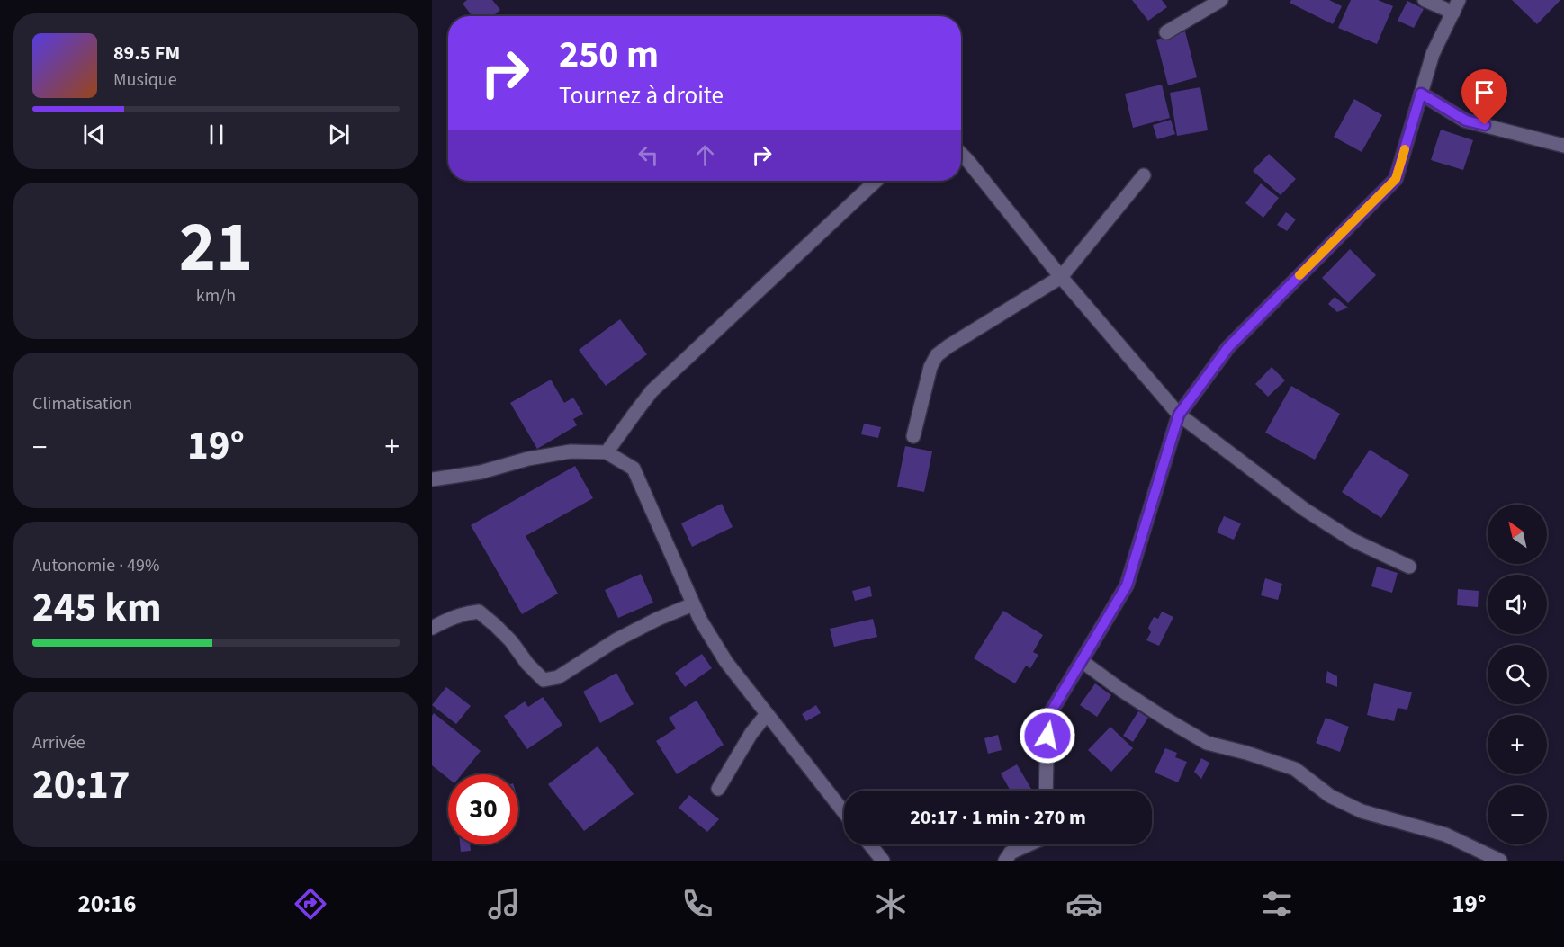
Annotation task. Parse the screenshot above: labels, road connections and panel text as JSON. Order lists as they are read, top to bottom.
{
  "north": "top left",
  "page": {
    "turn": ["250 m", "Tournez à droite"],
    "song": ["89.5 FM", "Musique"],
    "tile": [
      ["21", "km/h"],
      "Climatisation",
      ["Autonomie · 49%", "245 km"],
      ["Arrivée", "20:17"]
    ],
    "heat": ["−", "19°", "+"],
    "map_buttons": ["+", "−"],
    "limit": "30",
    "trip": "20:17 · 1 min · 270 m",
    "tabs": ["20:16", "19°"]
  }
}
